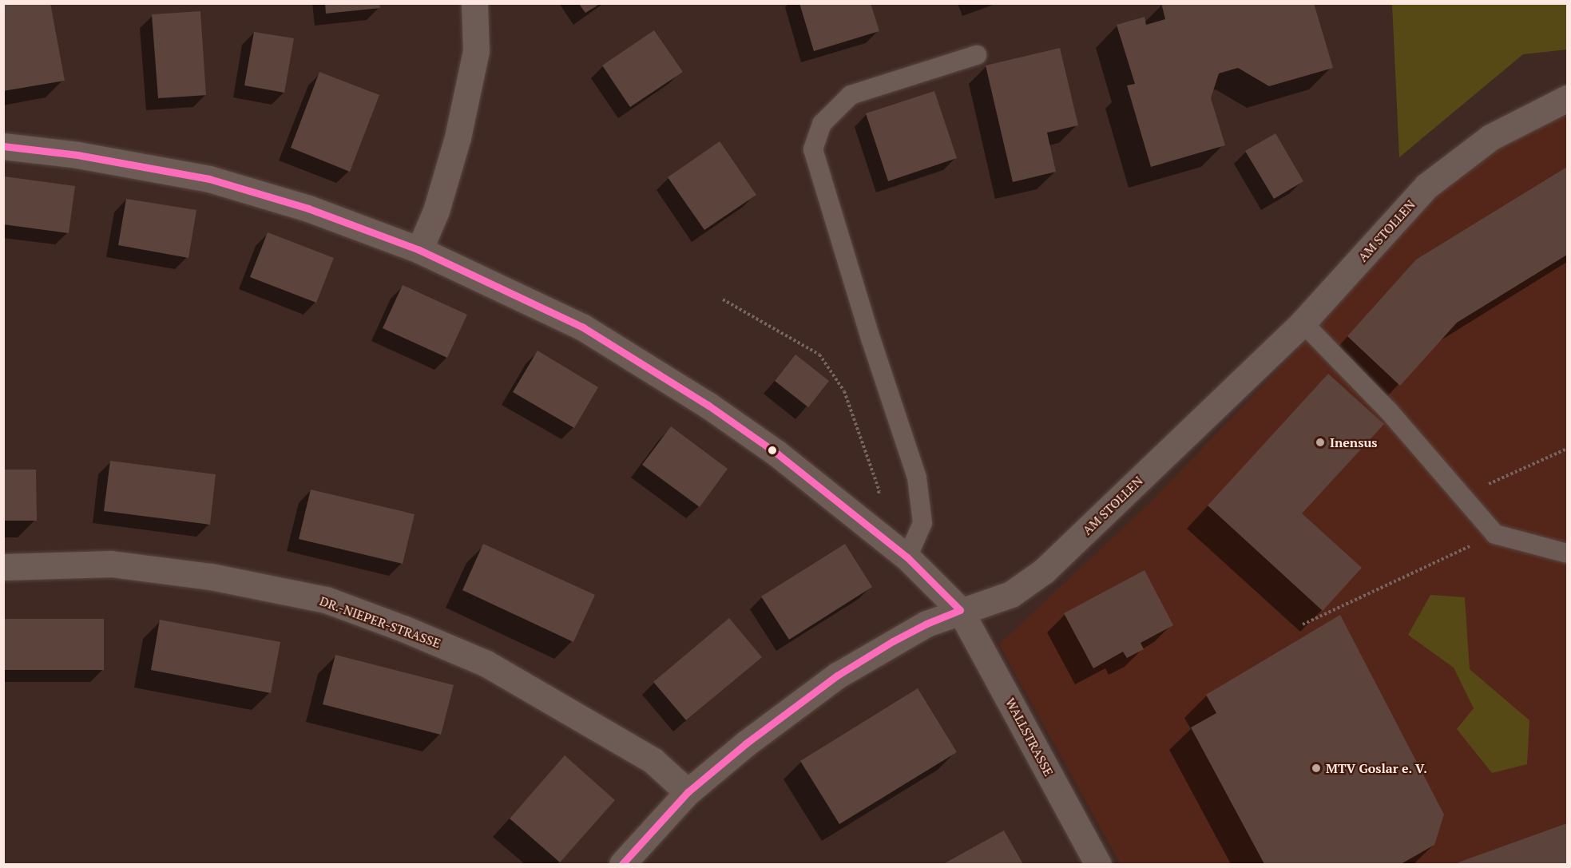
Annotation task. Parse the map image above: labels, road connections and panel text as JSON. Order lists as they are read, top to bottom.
{
  "streets": {
    "street": ["AM STOLLEN", "DR.-NIEPER-STRASSE", "WALLSTRASSE"]
  },
  "crossings": [
    ["AM STOLLEN", "DR.-NIEPER-STRASSE"],
    ["AM STOLLEN", "WALLSTRASSE"]
  ],
  "places": ["Inensus", "MTV Goslar e. V."]
}
